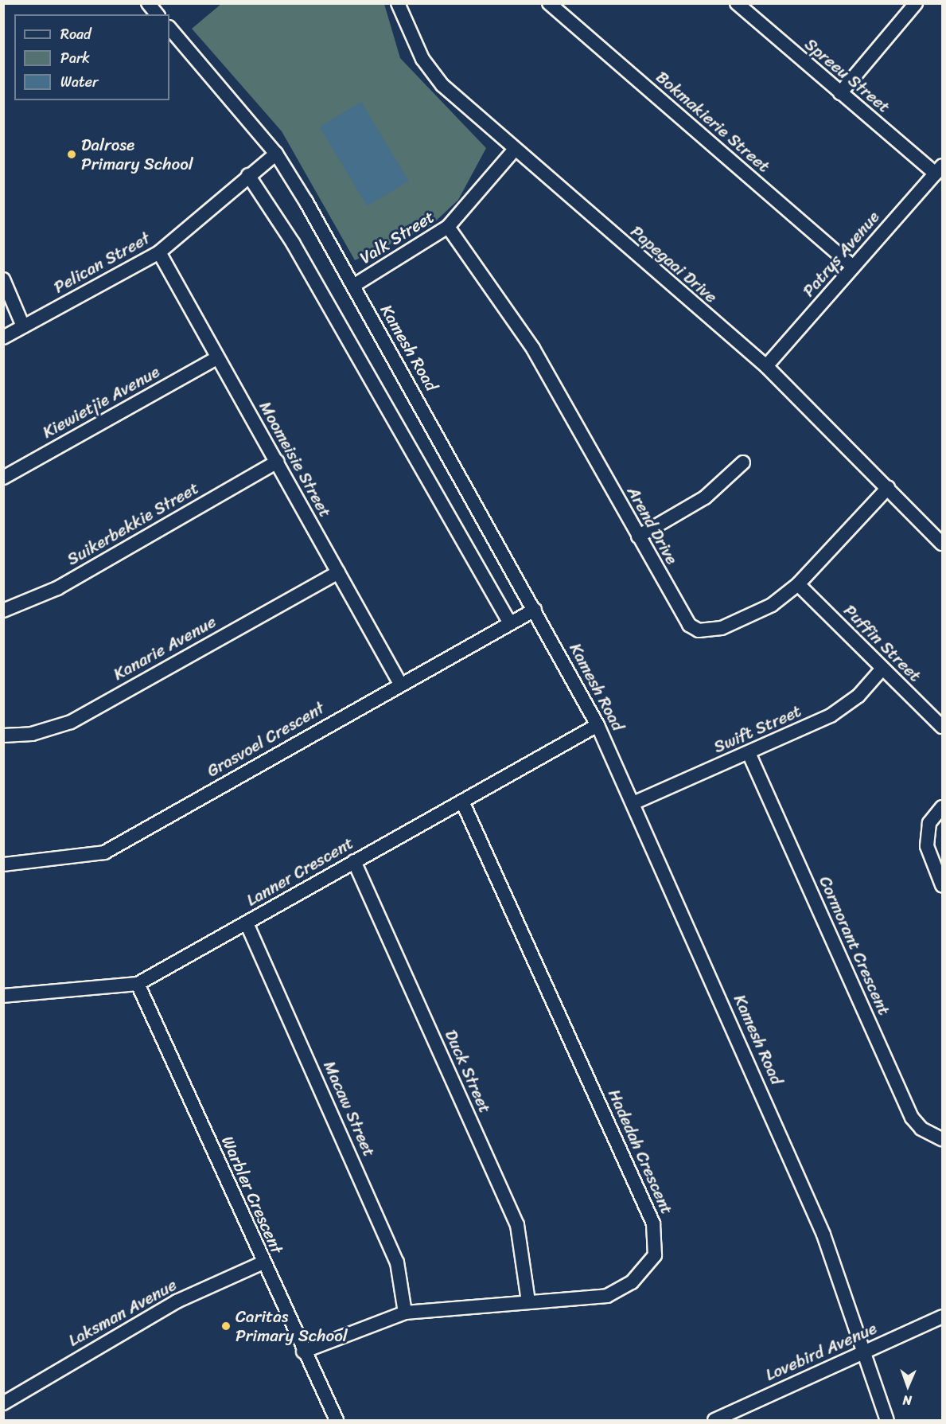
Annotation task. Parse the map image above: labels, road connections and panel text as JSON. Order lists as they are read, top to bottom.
{
  "streets": {
    "street": [
      "Spreeu Street",
      "Bokmakierie Street",
      "Valk Street",
      "Patrys Avenue",
      "Pelican Street",
      "Papegaai Drive",
      "Kamesh Road",
      "Kiewietjie Avenue",
      "Moomeisie Street",
      "Suikerbekkie Street",
      "Arend Drive",
      "Puffin Street",
      "Kanarie Avenue",
      "Swift Street",
      "Grasvoel Crescent",
      "Lanner Crescent",
      "Cormorant Crescent",
      "Duck Street",
      "Macaw Street",
      "Hadedah Crescent",
      "Warbler Crescent",
      "Laksman Avenue",
      "Lovebird Avenue"
    ]
  },
  "crossings": [
    ["Spreeu Street", "Patrys Avenue"],
    ["Bokmakierie Street", "Patrys Avenue"],
    ["Valk Street", "Papegaai Drive"],
    ["Valk Street", "Kamesh Road"],
    ["Valk Street", "Arend Drive"],
    ["Patrys Avenue", "Papegaai Drive"],
    ["Pelican Street", "Kamesh Road"],
    ["Pelican Street", "Moomeisie Street"],
    ["Papegaai Drive", "Arend Drive"],
    ["Kamesh Road", "Swift Street"],
    ["Kamesh Road", "Grasvoel Crescent"],
    ["Kamesh Road", "Lanner Crescent"],
    ["Kamesh Road", "Lovebird Avenue"],
    ["Kiewietjie Avenue", "Moomeisie Street"],
    ["Moomeisie Street", "Suikerbekkie Street"],
    ["Moomeisie Street", "Kanarie Avenue"],
    ["Moomeisie Street", "Grasvoel Crescent"],
    ["Arend Drive", "Puffin Street"],
    ["Puffin Street", "Swift Street"],
    ["Swift Street", "Cormorant Crescent"],
    ["Lanner Crescent", "Duck Street"],
    ["Lanner Crescent", "Macaw Street"],
    ["Lanner Crescent", "Hadedah Crescent"],
    ["Lanner Crescent", "Warbler Crescent"],
    ["Duck Street", "Hadedah Crescent"],
    ["Macaw Street", "Hadedah Crescent"],
    ["Hadedah Crescent", "Warbler Crescent"],
    ["Warbler Crescent", "Laksman Avenue"]
  ],
  "places": ["Dalrose Primary School", "Caritas Primary School"],
  "legend": ["Road", "Park", "Water"],
  "north": "bottom"
}
